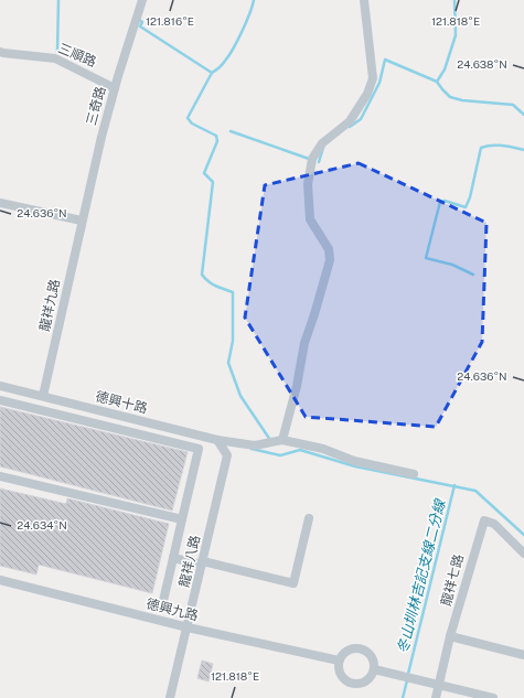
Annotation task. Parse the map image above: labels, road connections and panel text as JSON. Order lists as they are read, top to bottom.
{
  "streets": {
    "street": [
      "三順路",
      "三奇路",
      "龍祥九路",
      "德興十路",
      "龍祥八路",
      "龍祥七路",
      "德興九路"
    ]
  },
  "crossings": [
    ["三順路", "三奇路"],
    ["三奇路", "龍祥九路"],
    ["龍祥九路", "德興十路"],
    ["德興十路", "龍祥八路"],
    ["龍祥八路", "德興九路"]
  ],
  "water": ["冬山圳林吉記支線二分線"],
  "coordinates": [
    "121.816°E",
    "121.818°E",
    "24.638°N",
    "24.636°N",
    "24.634°N"
  ]
}
